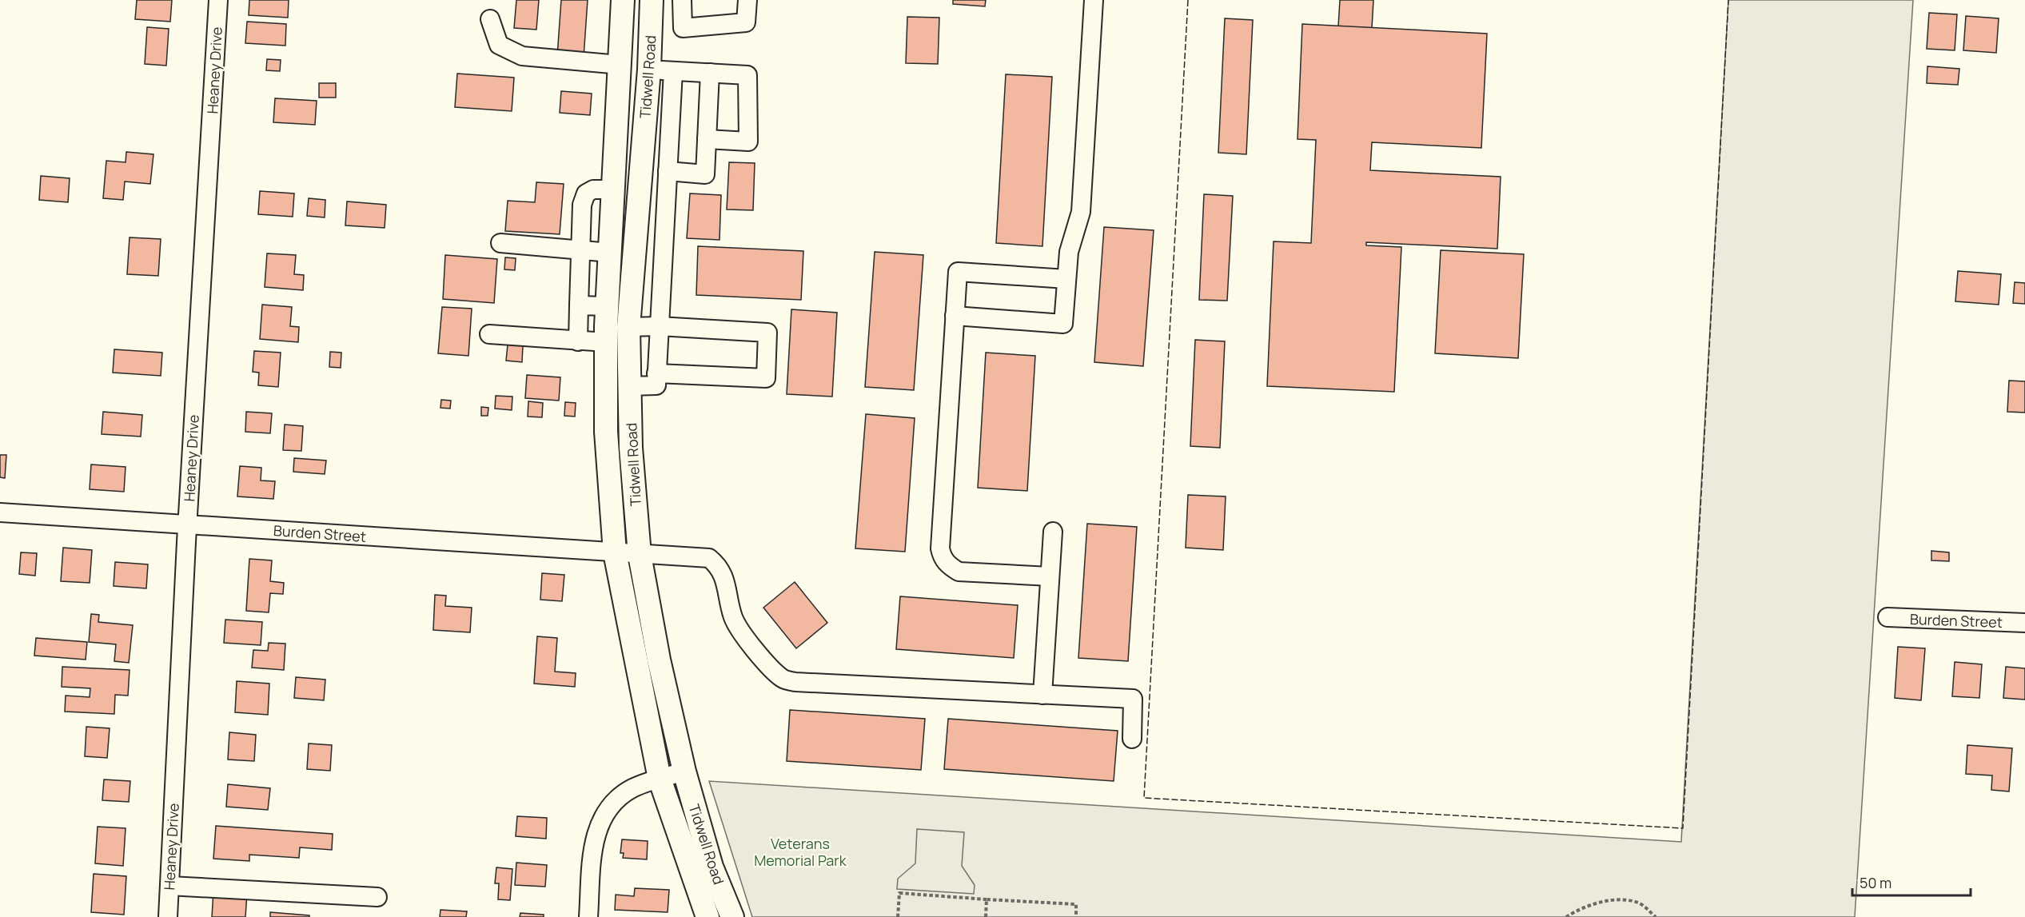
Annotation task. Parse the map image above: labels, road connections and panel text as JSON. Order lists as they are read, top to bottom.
{
  "streets": {
    "main road": ["Tidwell Road"],
    "street": ["Heaney Drive", "Burden Street"]
  },
  "crossings": [
    ["Heaney Drive", "Burden Street"],
    ["Tidwell Road", "Burden Street"]
  ],
  "parks": ["Veterans Memorial Park"],
  "scale_bar": "50 m"
}
